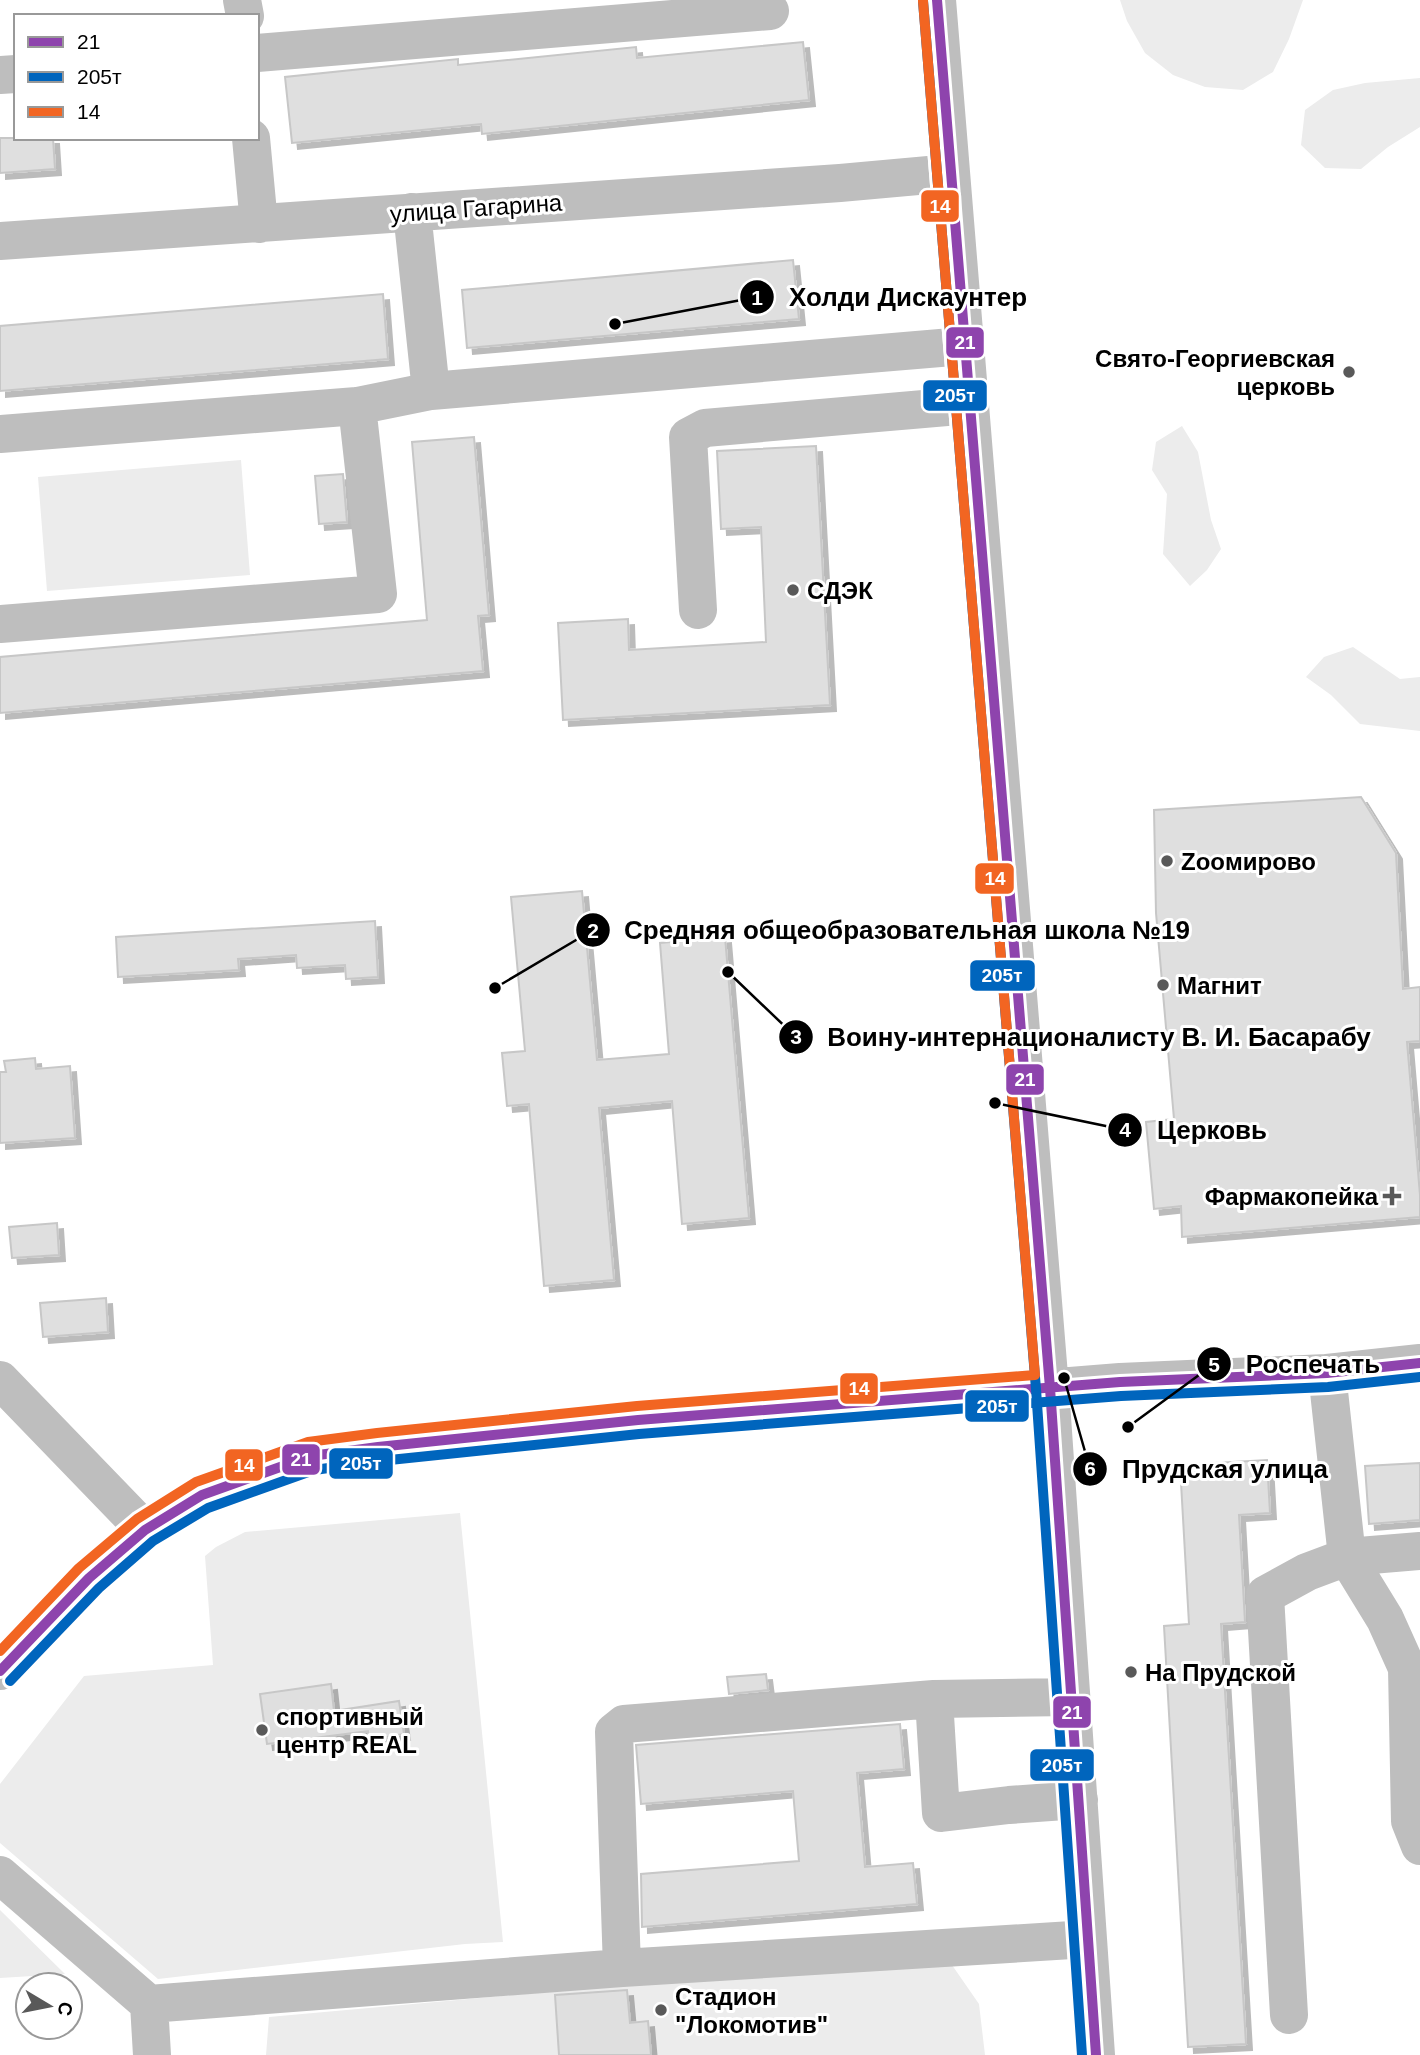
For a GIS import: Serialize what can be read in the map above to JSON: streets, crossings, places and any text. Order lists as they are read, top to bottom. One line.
{"streets":{"street":["улица Гагарина"]},"places":{"other":["Холди Дискаунтер","Свято-Георгиевская церковь","СДЭК","Zooмирово","Воину-интернационалисту В. И. Басарабу","Магнит","Средняя общеобразовательная школа №19","Церковь","Прудская улица","Роспечать","На Прудской","спортивный центр REAL","Стадион \"Локомотив\""],"health":["Фармакопейка"]},"lines":["transit line 21","transit line 205т","transit line 14"],"legend":["21","205т","14"],"north":"right"}
